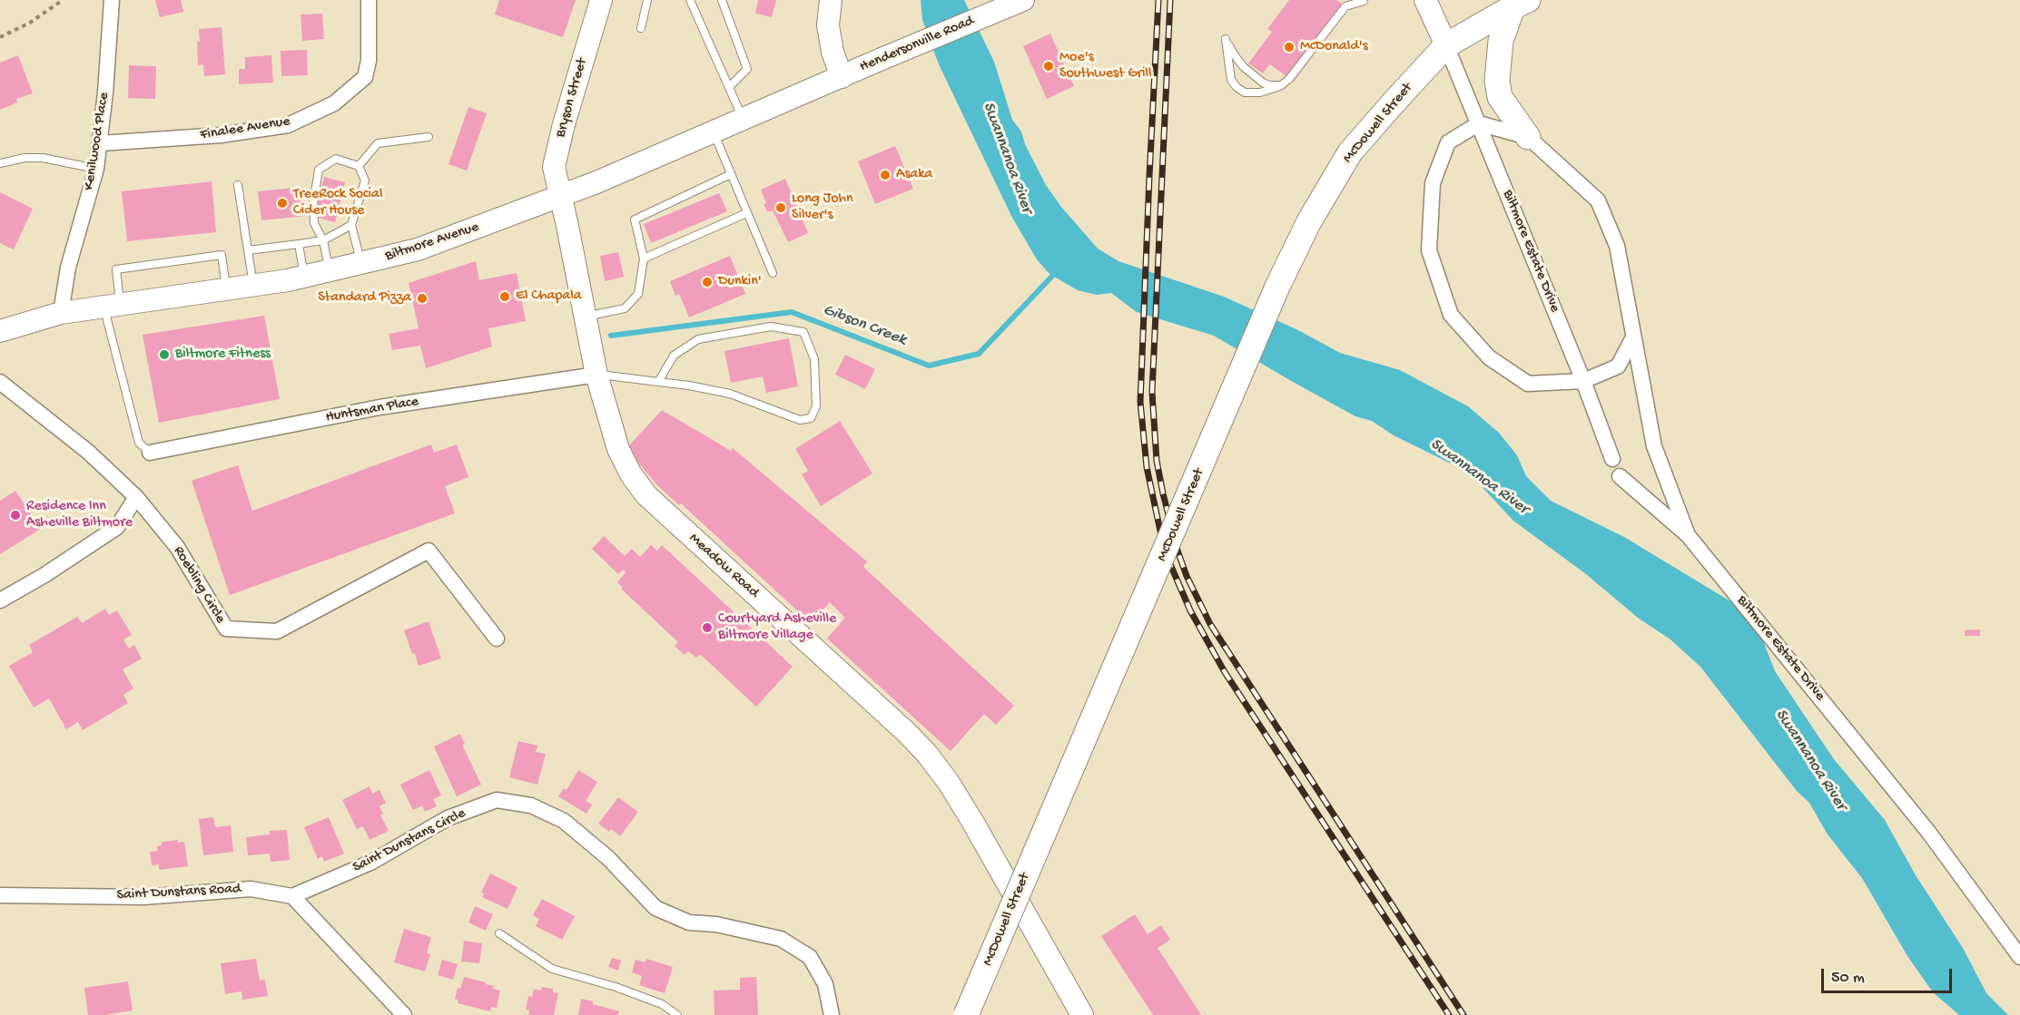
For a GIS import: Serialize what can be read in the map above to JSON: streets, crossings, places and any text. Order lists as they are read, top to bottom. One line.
{"streets":{"main road":["Hendersonville Road","Bryson Street","McDowell Street","Biltmore Avenue","Meadow Road"],"street":["Finalee Avenue","Kenilwood Place","Biltmore Estate Drive","Huntsman Place","Roebling Circle","Saint Dunstans Circle","Saint Dunstans Road"]},"crossings":[["Hendersonville Road","Biltmore Avenue"],["Bryson Street","Biltmore Avenue"],["Bryson Street","Meadow Road"],["McDowell Street","Biltmore Estate Drive"],["Finalee Avenue","Kenilwood Place"],["Kenilwood Place","Biltmore Avenue"],["Biltmore Avenue","Meadow Road"],["Huntsman Place","Meadow Road"],["Saint Dunstans Circle","Saint Dunstans Road"]],"water":["Swannanoa River","Gibson Creek"],"places":["McDonald's","Moe's Southwest Grill","Asaka","TreeRock Social Cider House","Long John Silver's","Dunkin'","El Chapala","Standard Pizza","Biltmore Fitness","Residence Inn Asheville Biltmore","Courtyard Asheville Biltmore Village"],"scale_bar":"50 m"}
